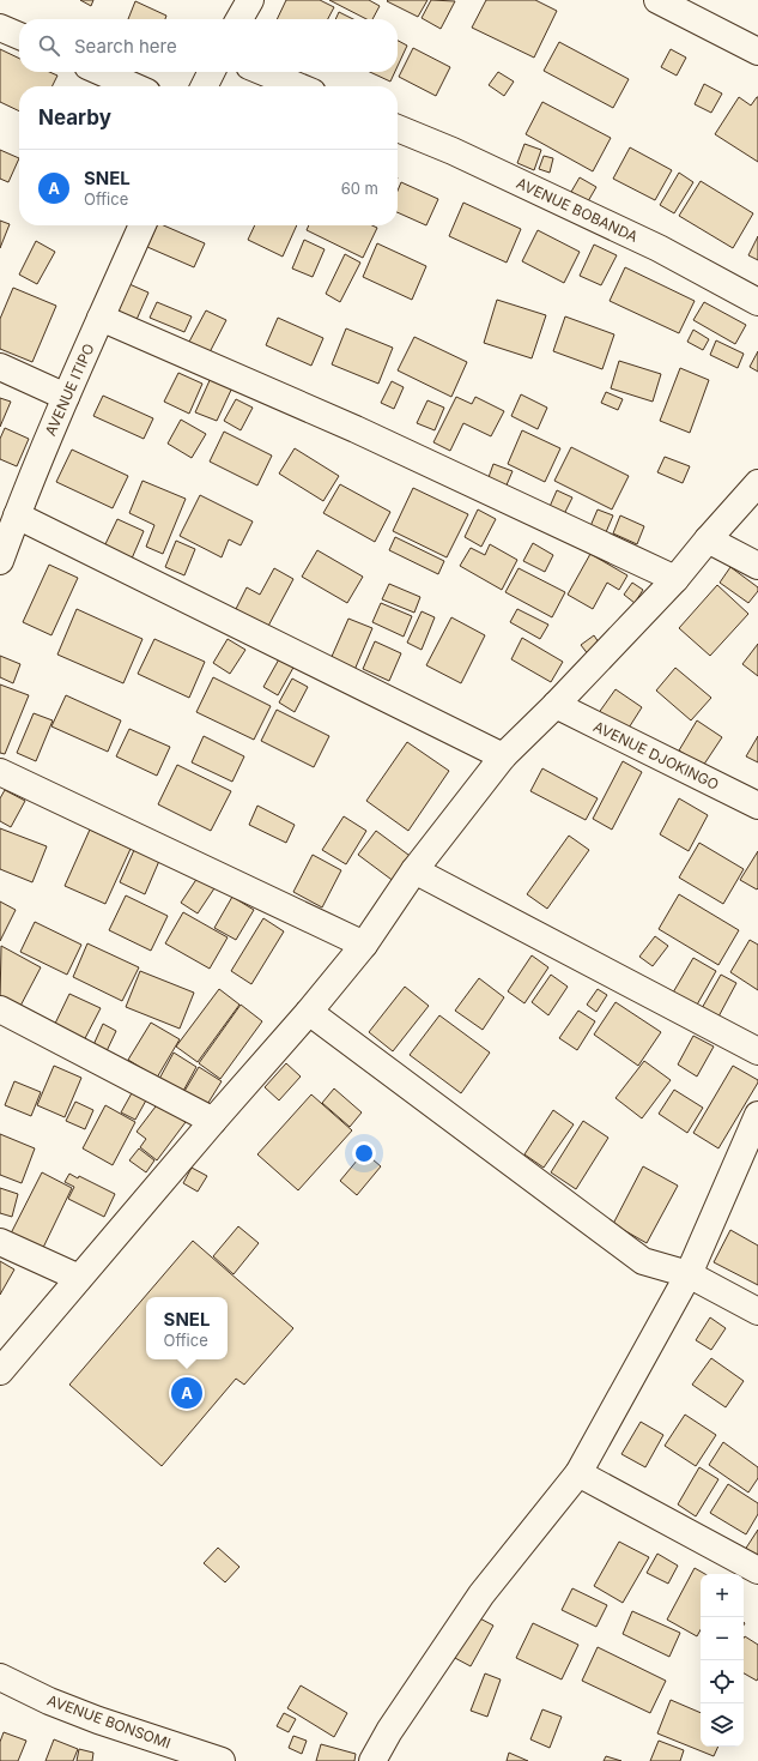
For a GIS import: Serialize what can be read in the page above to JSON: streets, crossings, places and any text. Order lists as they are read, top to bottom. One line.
{"streets":{"street":["AVENUE BOBANDA","AVENUE ITIPO","AVENUE DJOKINGO","AVENUE BONSOMI"]},"page":{"search":"Search here","heading":"Nearby","list":[{"mark":"A","name":"SNEL","note":"Office","value":"60 m"}],"popup":["SNEL","Office"],"pins":"A","map_buttons":["+","−"]}}
